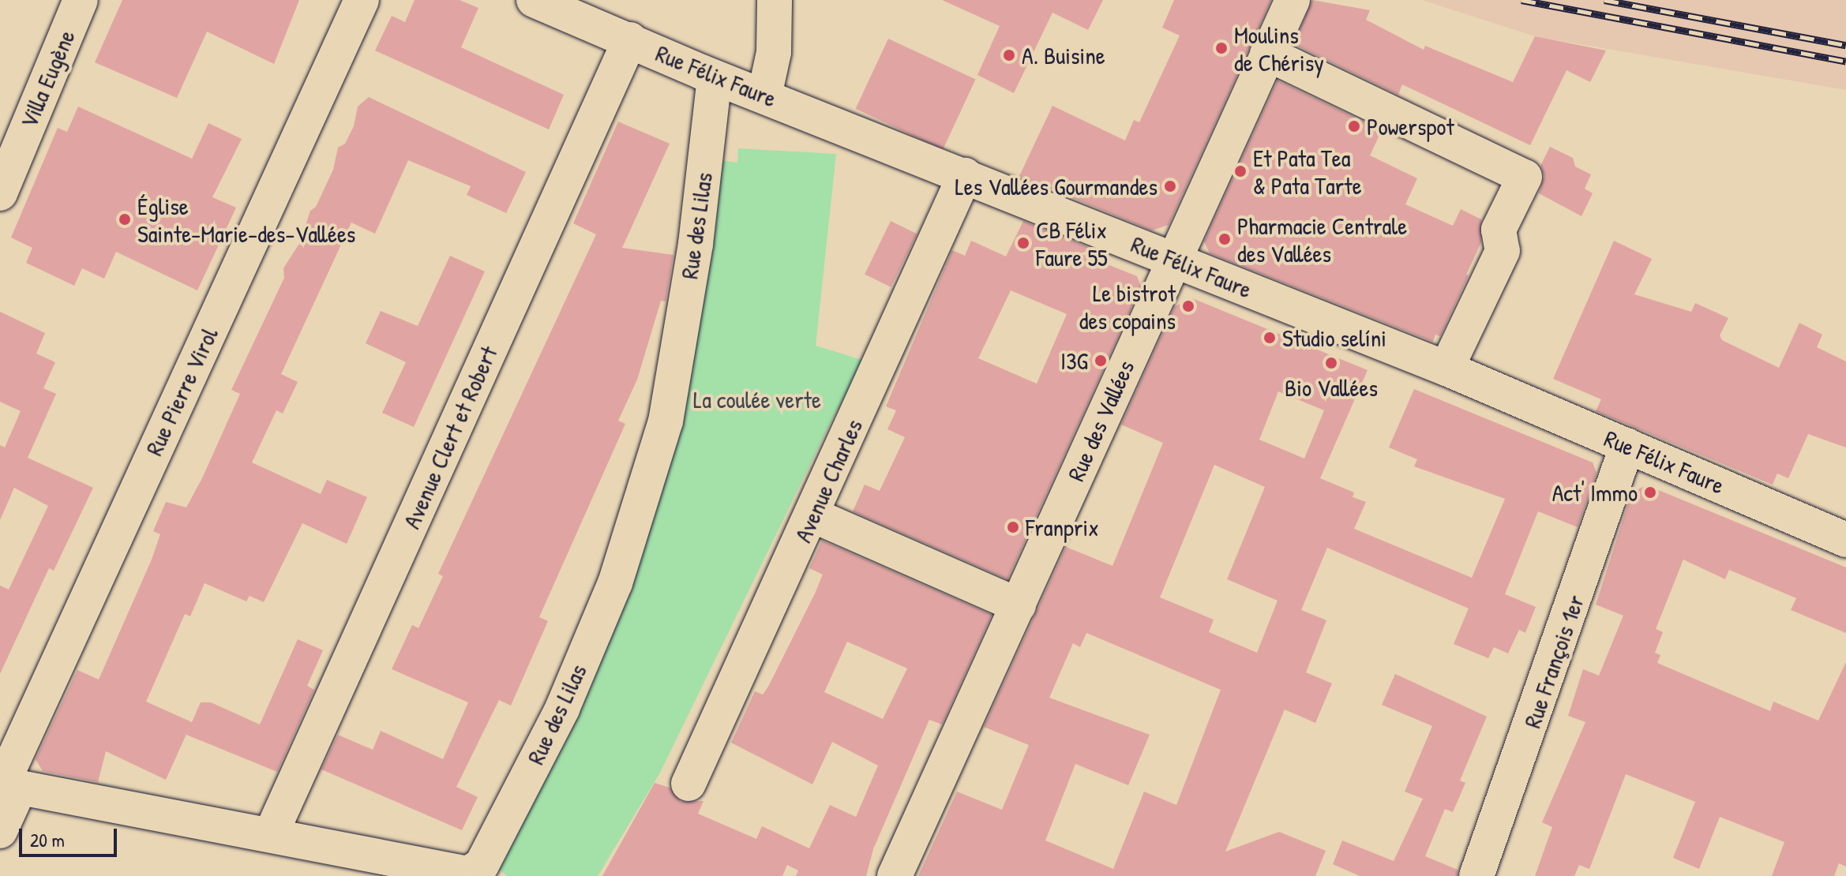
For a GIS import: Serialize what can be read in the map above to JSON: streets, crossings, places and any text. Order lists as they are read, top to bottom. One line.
{"streets":{"street":["Rue Félix Faure","Villa Eugène","Rue des Lilas","Rue Pierre Virol","Rue des Vallées","Avenue Clert et Robert","Avenue Charles","Rue François 1er"]},"crossings":[["Rue Félix Faure","Rue des Lilas"],["Rue Félix Faure","Rue des Vallées"],["Rue Félix Faure","Avenue Clert et Robert"],["Rue Félix Faure","Avenue Charles"],["Rue Félix Faure","Rue François 1er"],["Rue des Lilas","Rue Pierre Virol"],["Rue des Lilas","Avenue Clert et Robert"]],"parks":["La coulée verte"],"places":["Moulins de Chérisy","A. Buisine","Powerspot","Et Pata Tea & Pata Tarte","Les Vallées Gourmandes","Église Sainte-Marie-des-Vallées","Pharmacie Centrale des Vallées","CB Félix Faure 55","Le bistrot des copains","Studio selíni","I3G","Bio Vallées","Act' Immo","Franprix"],"scale_bar":"20 m"}
